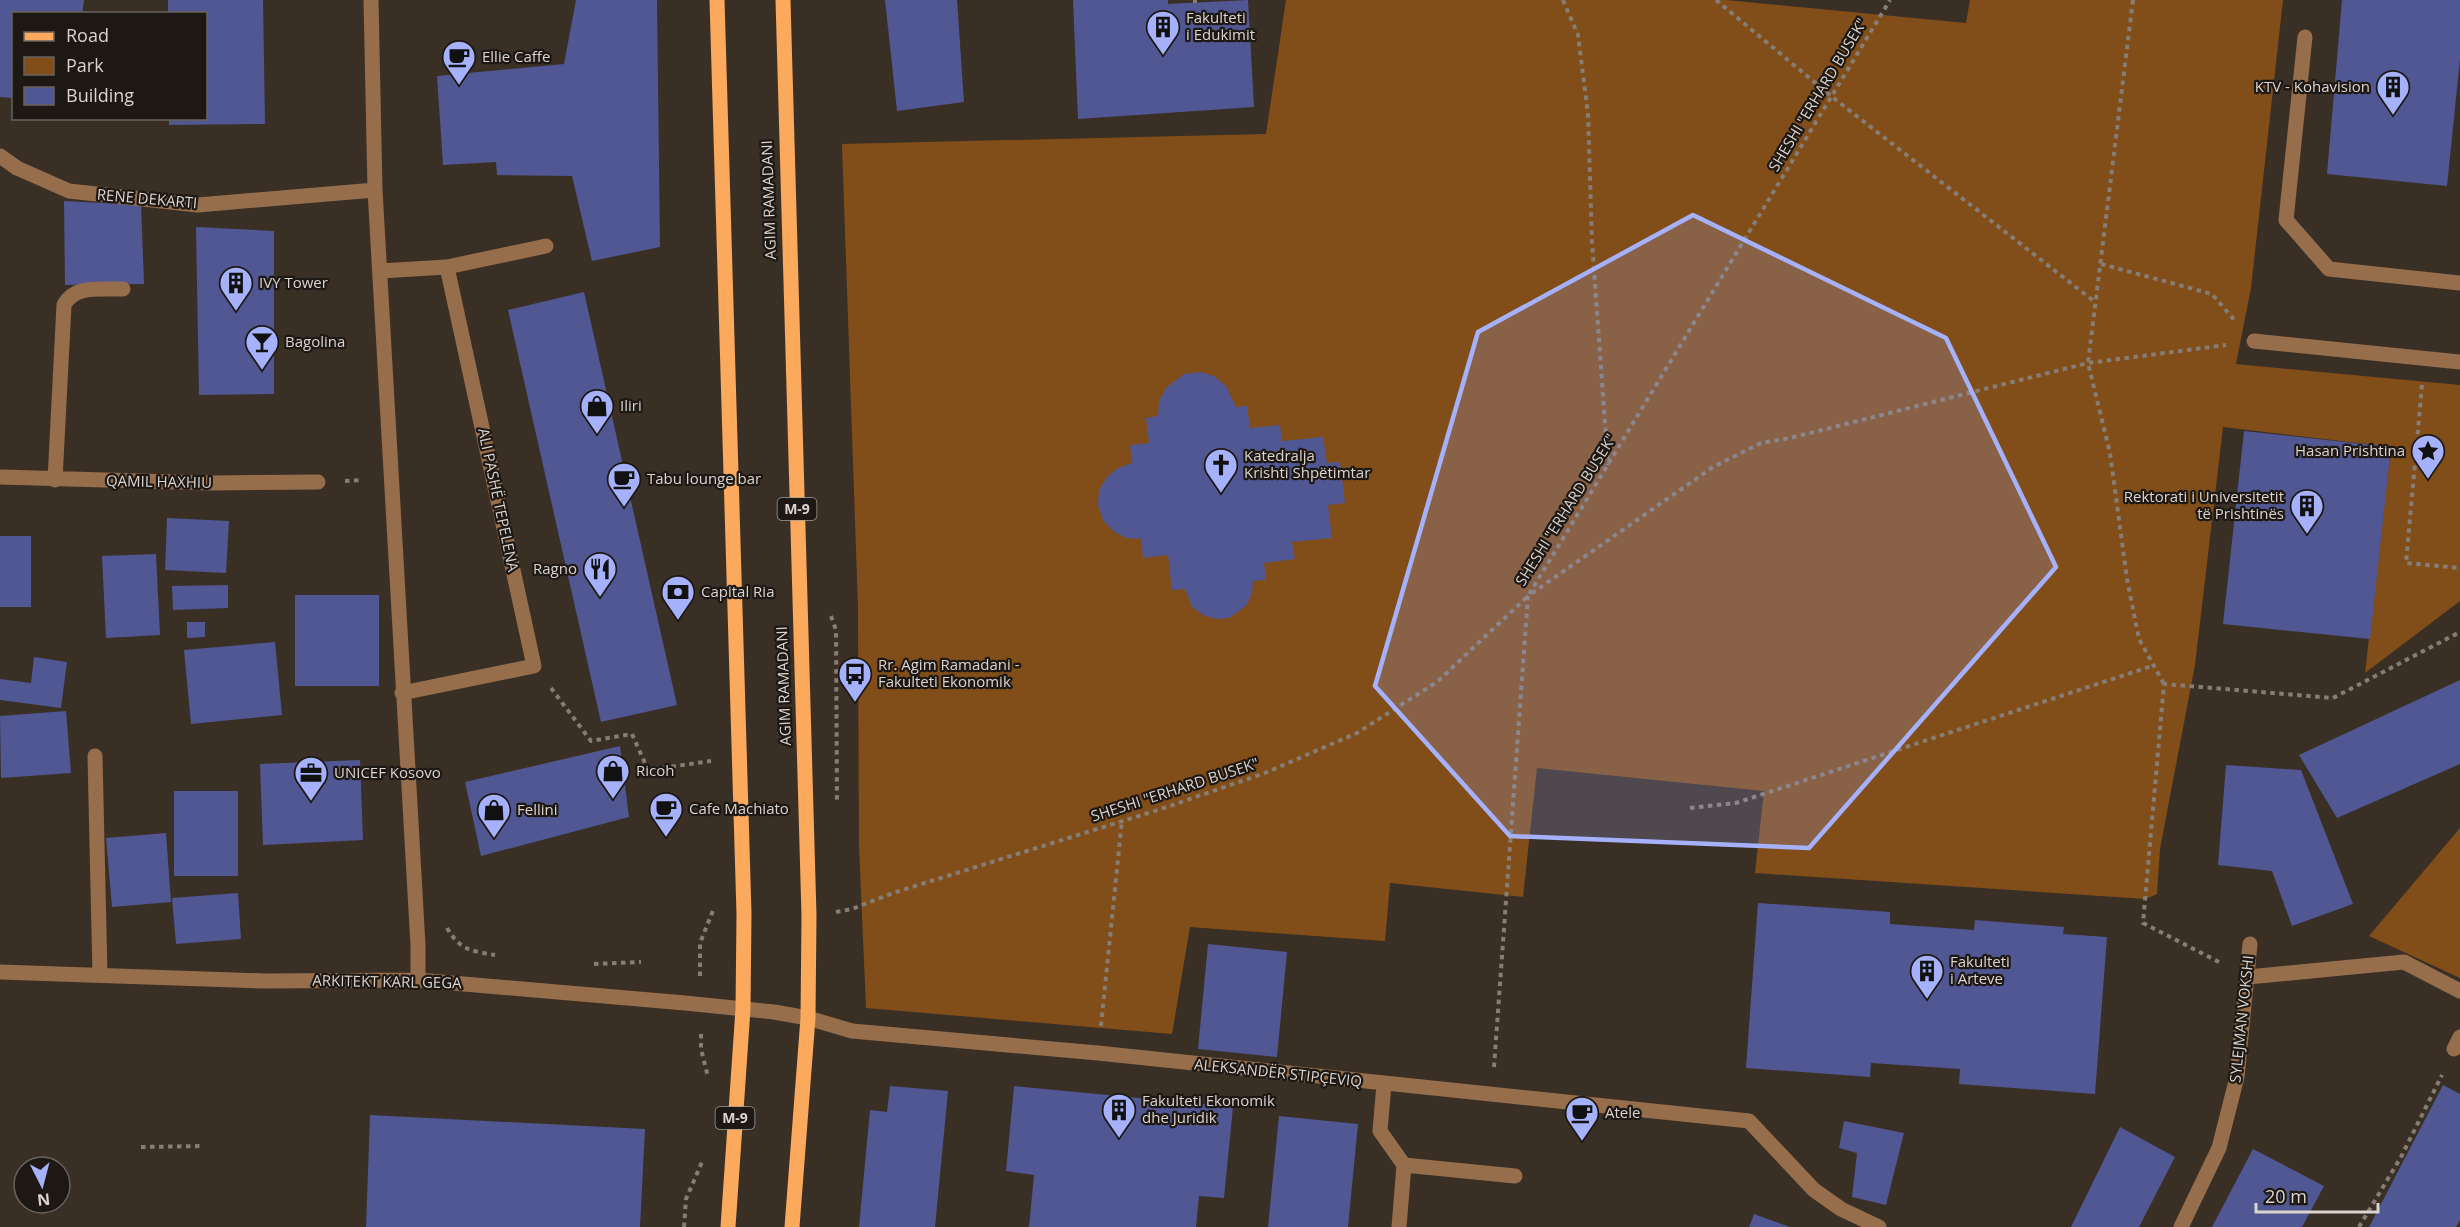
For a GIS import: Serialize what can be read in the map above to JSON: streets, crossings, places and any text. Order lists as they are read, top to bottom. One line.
{"streets":{"main road":["AGIM RAMADANI","M-9"],"street":["RENE DEKARTI","QAMIL HAXHIU","ALI PASHË TEPELENA","ARKITEKT KARL GEGA","SYLEJMAN VOKSHI","ALEKSANDËR STIPÇEVIQ"],"path":["SHESHI \"ERHARD BUSEK\""]},"crossings":[["SHESHI \"ERHARD BUSEK\"","AGIM RAMADANI"],["AGIM RAMADANI","ARKITEKT KARL GEGA"],["AGIM RAMADANI","ALEKSANDËR STIPÇEVIQ"],["M-9","ARKITEKT KARL GEGA"],["ARKITEKT KARL GEGA","ALEKSANDËR STIPÇEVIQ"]],"places":{"building":["Fakulteti i Edukimit","KTV - Kohavision","IVY Tower","Rektorati i Universitetit të Prishtinës","Fakulteti i Arteve","Fakulteti Ekonomik dhe Juridik"],"cafe":["Ellie Caffe","Tabu lounge bar","Cafe Machiato","Atele"],"bar":["Bagolina"],"shop":["Iliri","Ricoh","Fellini"],"place":["Hasan Prishtina"],"church":["Katedralja Krishti Shpëtimtar"],"restaurant":["Ragno"],"bank":["Capital Ria"],"bus stop":["Rr. Agim Ramadani - Fakulteti Ekonomik"],"office":["UNICEF Kosovo"]},"legend":["Road","Park","Building"],"scale_bar":"20 m","north":"bottom"}
